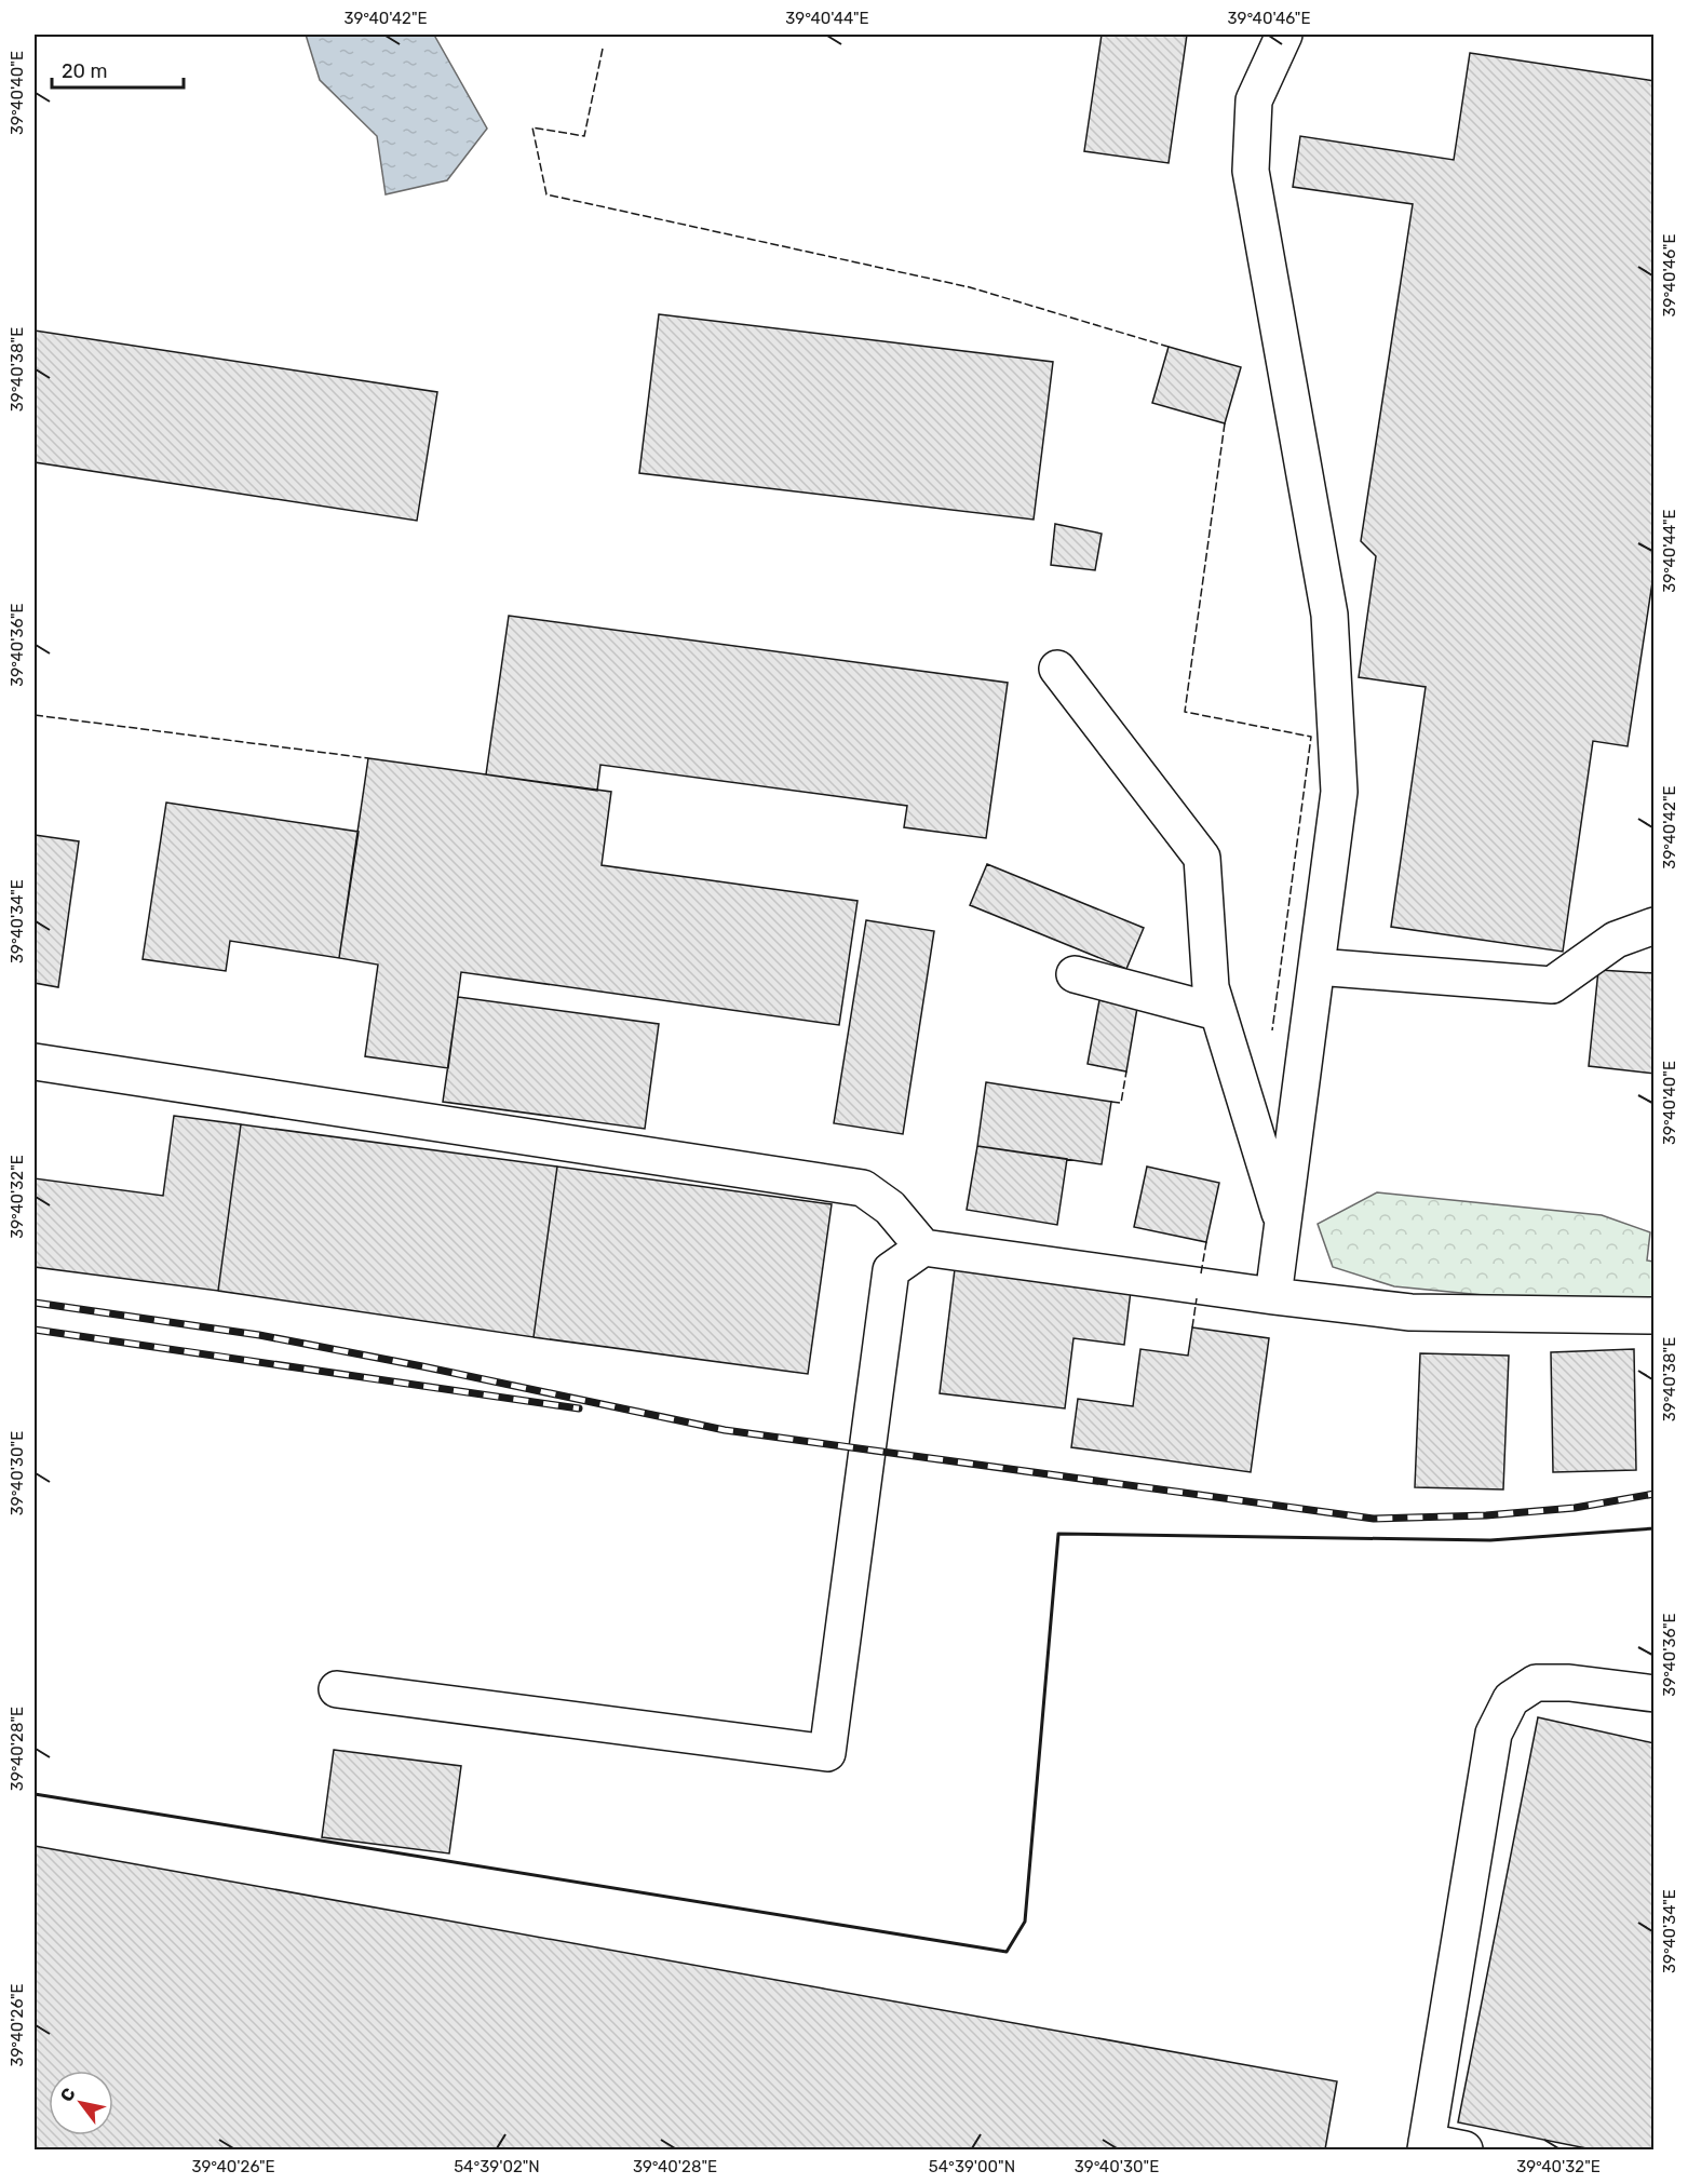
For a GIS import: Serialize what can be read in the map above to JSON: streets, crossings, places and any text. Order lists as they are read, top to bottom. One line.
{"scale_bar":"20 m","north":"top left","coordinates":["39°40'42\"E","39°40'44\"E","39°40'46\"E","39°40'40\"E","39°40'38\"E","39°40'36\"E","39°40'34\"E","39°40'32\"E","39°40'30\"E","39°40'28\"E","39°40'26\"E","54°39'02\"N","54°39'00\"N"]}
